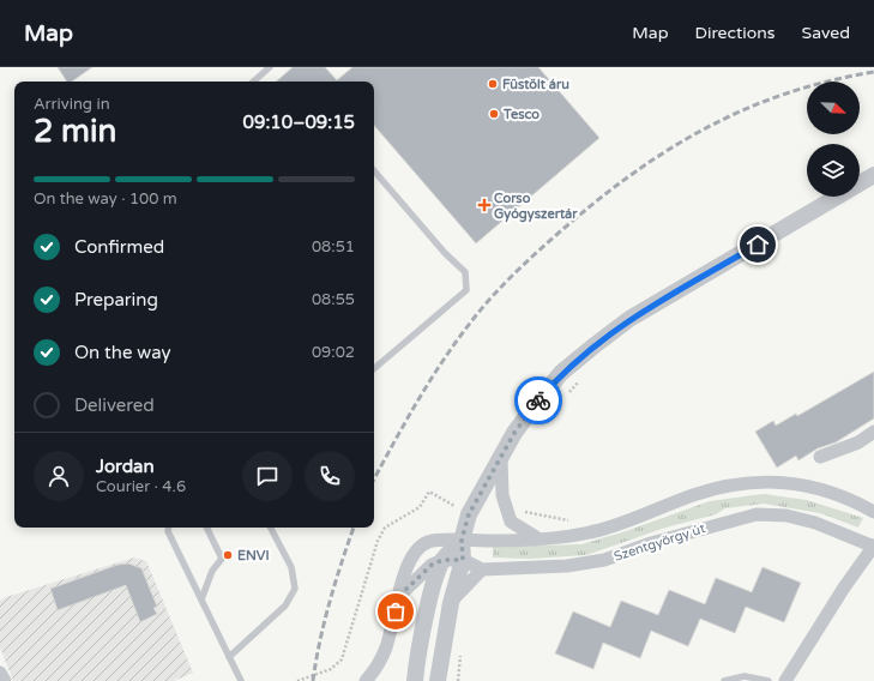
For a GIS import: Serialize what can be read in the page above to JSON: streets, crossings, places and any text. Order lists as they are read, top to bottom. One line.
{"streets":{"street":["Szentgyörgy út"]},"places":{"other":["Füstölt áru","Tesco","ENVI"],"health":["Corso Gyógyszertár"]},"north":"bottom right","page":{"header":"Map","nav":["Map","Directions","Saved"],"heading":["2 min","Arriving in","09:10–09:15"],"panel":["Jordan","Courier · 4.6"],"bar":"On the way · 100 m","list":[["Confirmed","08:51"],["Preparing","08:55"],["On the way","09:02"],"Delivered"]}}
